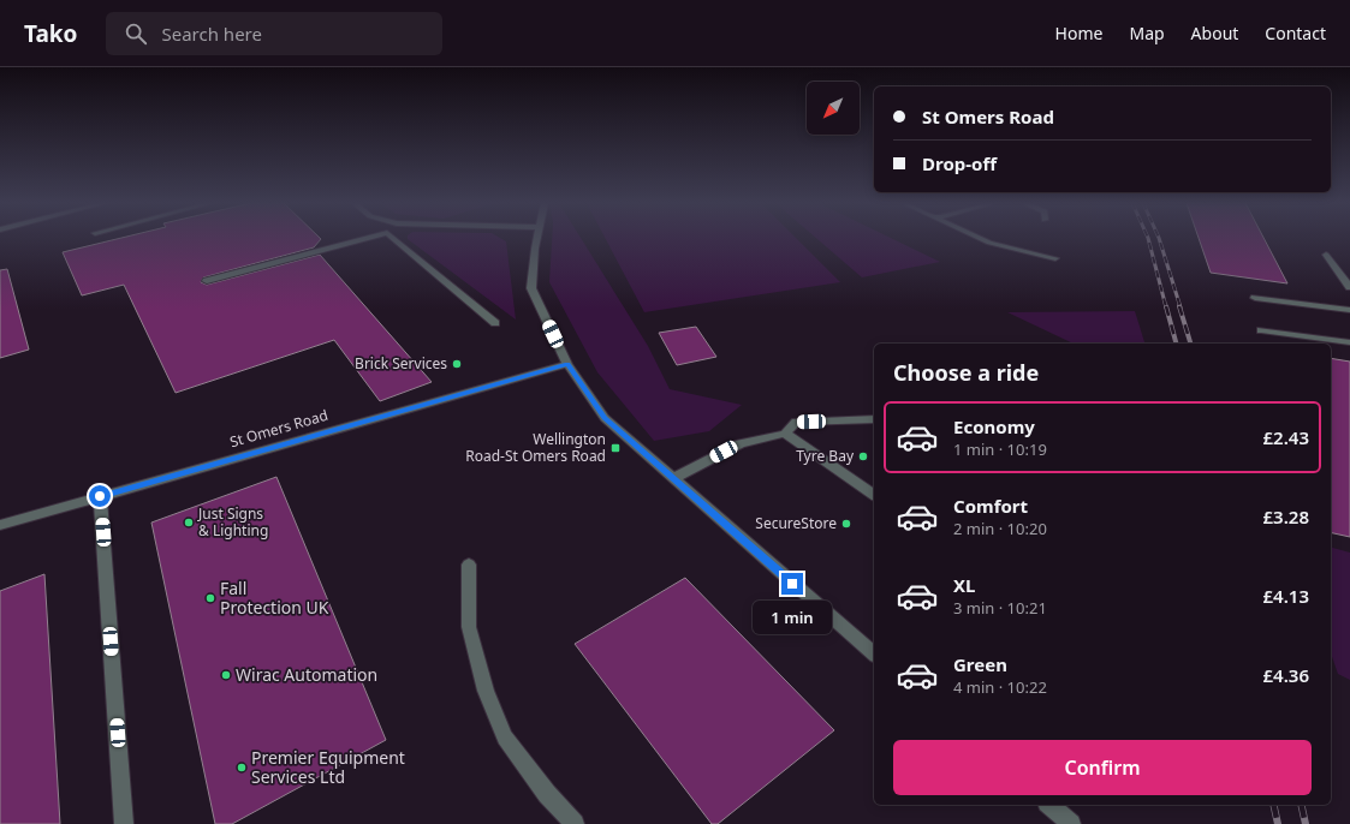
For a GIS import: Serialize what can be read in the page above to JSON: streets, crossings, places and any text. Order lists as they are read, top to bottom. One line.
{"streets":{"street":["St Omers Road"]},"places":{"other":["Brick Services","Tyre Bay","Just Signs & Lighting","SecureStore","Fall Protection UK","Wirac Automation","Premier Equipment Services Ltd"],"transit":["Wellington Road-St Omers Road"]},"north":"bottom left","page":{"header":"Tako","search":"Search here","nav":["Home","Map","About","Contact"],"banner":["St Omers Road","Drop-off"],"heading":"Choose a ride","list":[{"name":"Economy","note":"1 min · 10:19","value":"£2.43"},{"name":"Comfort","note":"2 min · 10:20","value":"£3.28"},{"name":"XL","note":"3 min · 10:21","value":"£4.13"},{"name":"Green","note":"4 min · 10:22","value":"£4.36"}],"bubble":"1 min","buttons":"Confirm"}}
